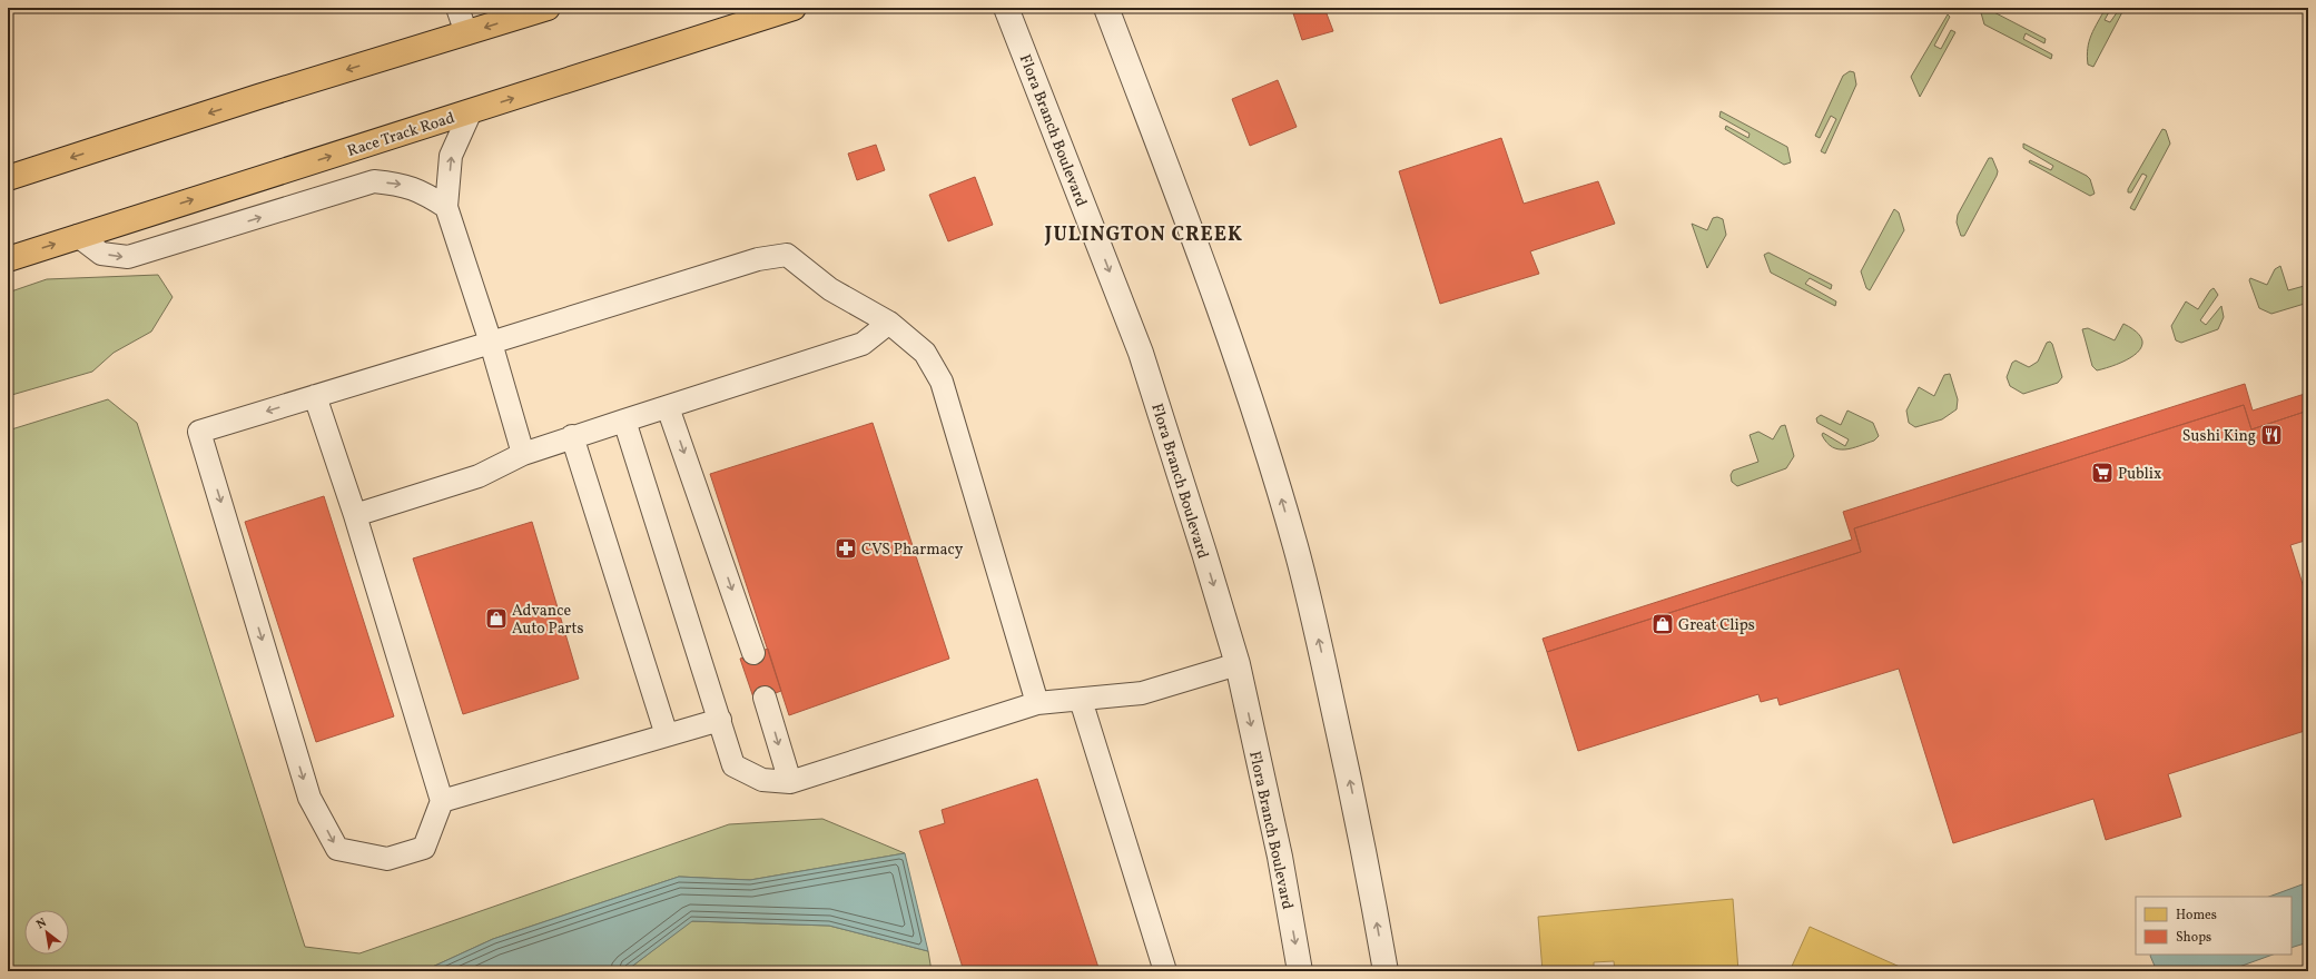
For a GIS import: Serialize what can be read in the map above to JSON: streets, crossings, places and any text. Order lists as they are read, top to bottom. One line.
{"streets":{"main road":["Race Track Road"],"street":["Flora Branch Boulevard"]},"districts":["JULINGTON CREEK"],"places":{"restaurant":["Sushi King"],"supermarket":["Publix"],"pharmacy":["CVS Pharmacy"],"shop":["Advance Auto Parts","Great Clips"]},"legend":["Homes","Shops"],"north":"top left"}
